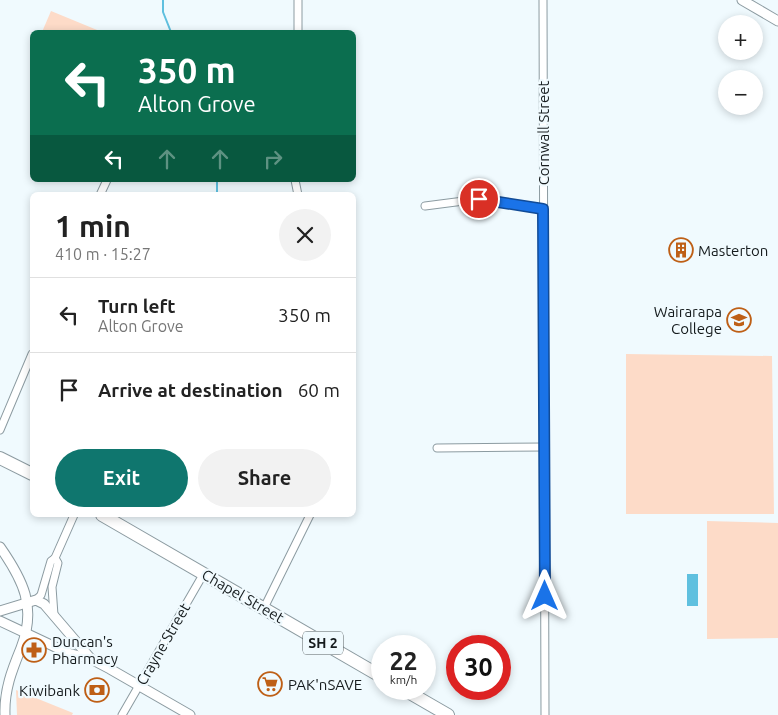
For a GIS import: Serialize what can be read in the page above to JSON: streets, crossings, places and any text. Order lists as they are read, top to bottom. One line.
{"streets":{"highway":["Chapel Street","SH 2"],"street":["Cornwall Street","Crayne Street"]},"crossings":[["Chapel Street","Crayne Street"]],"places":{"building":["Masterton"],"school or university":["Wairarapa College"],"pharmacy":["Duncan's Pharmacy"],"supermarket":["PAK'nSAVE"],"bank":["Kiwibank"]},"page":{"map_buttons":["+","−"],"turn":["350 m","Alton Grove"],"heading":["1 min","410 m · 15:27"],"list":[{"name":"Turn left","note":"Alton Grove","value":"350 m"},{"name":"Arrive at destination","value":"60 m"}],"buttons":["Exit","Share"],"speed":"22 km/h","limit":"30"}}
